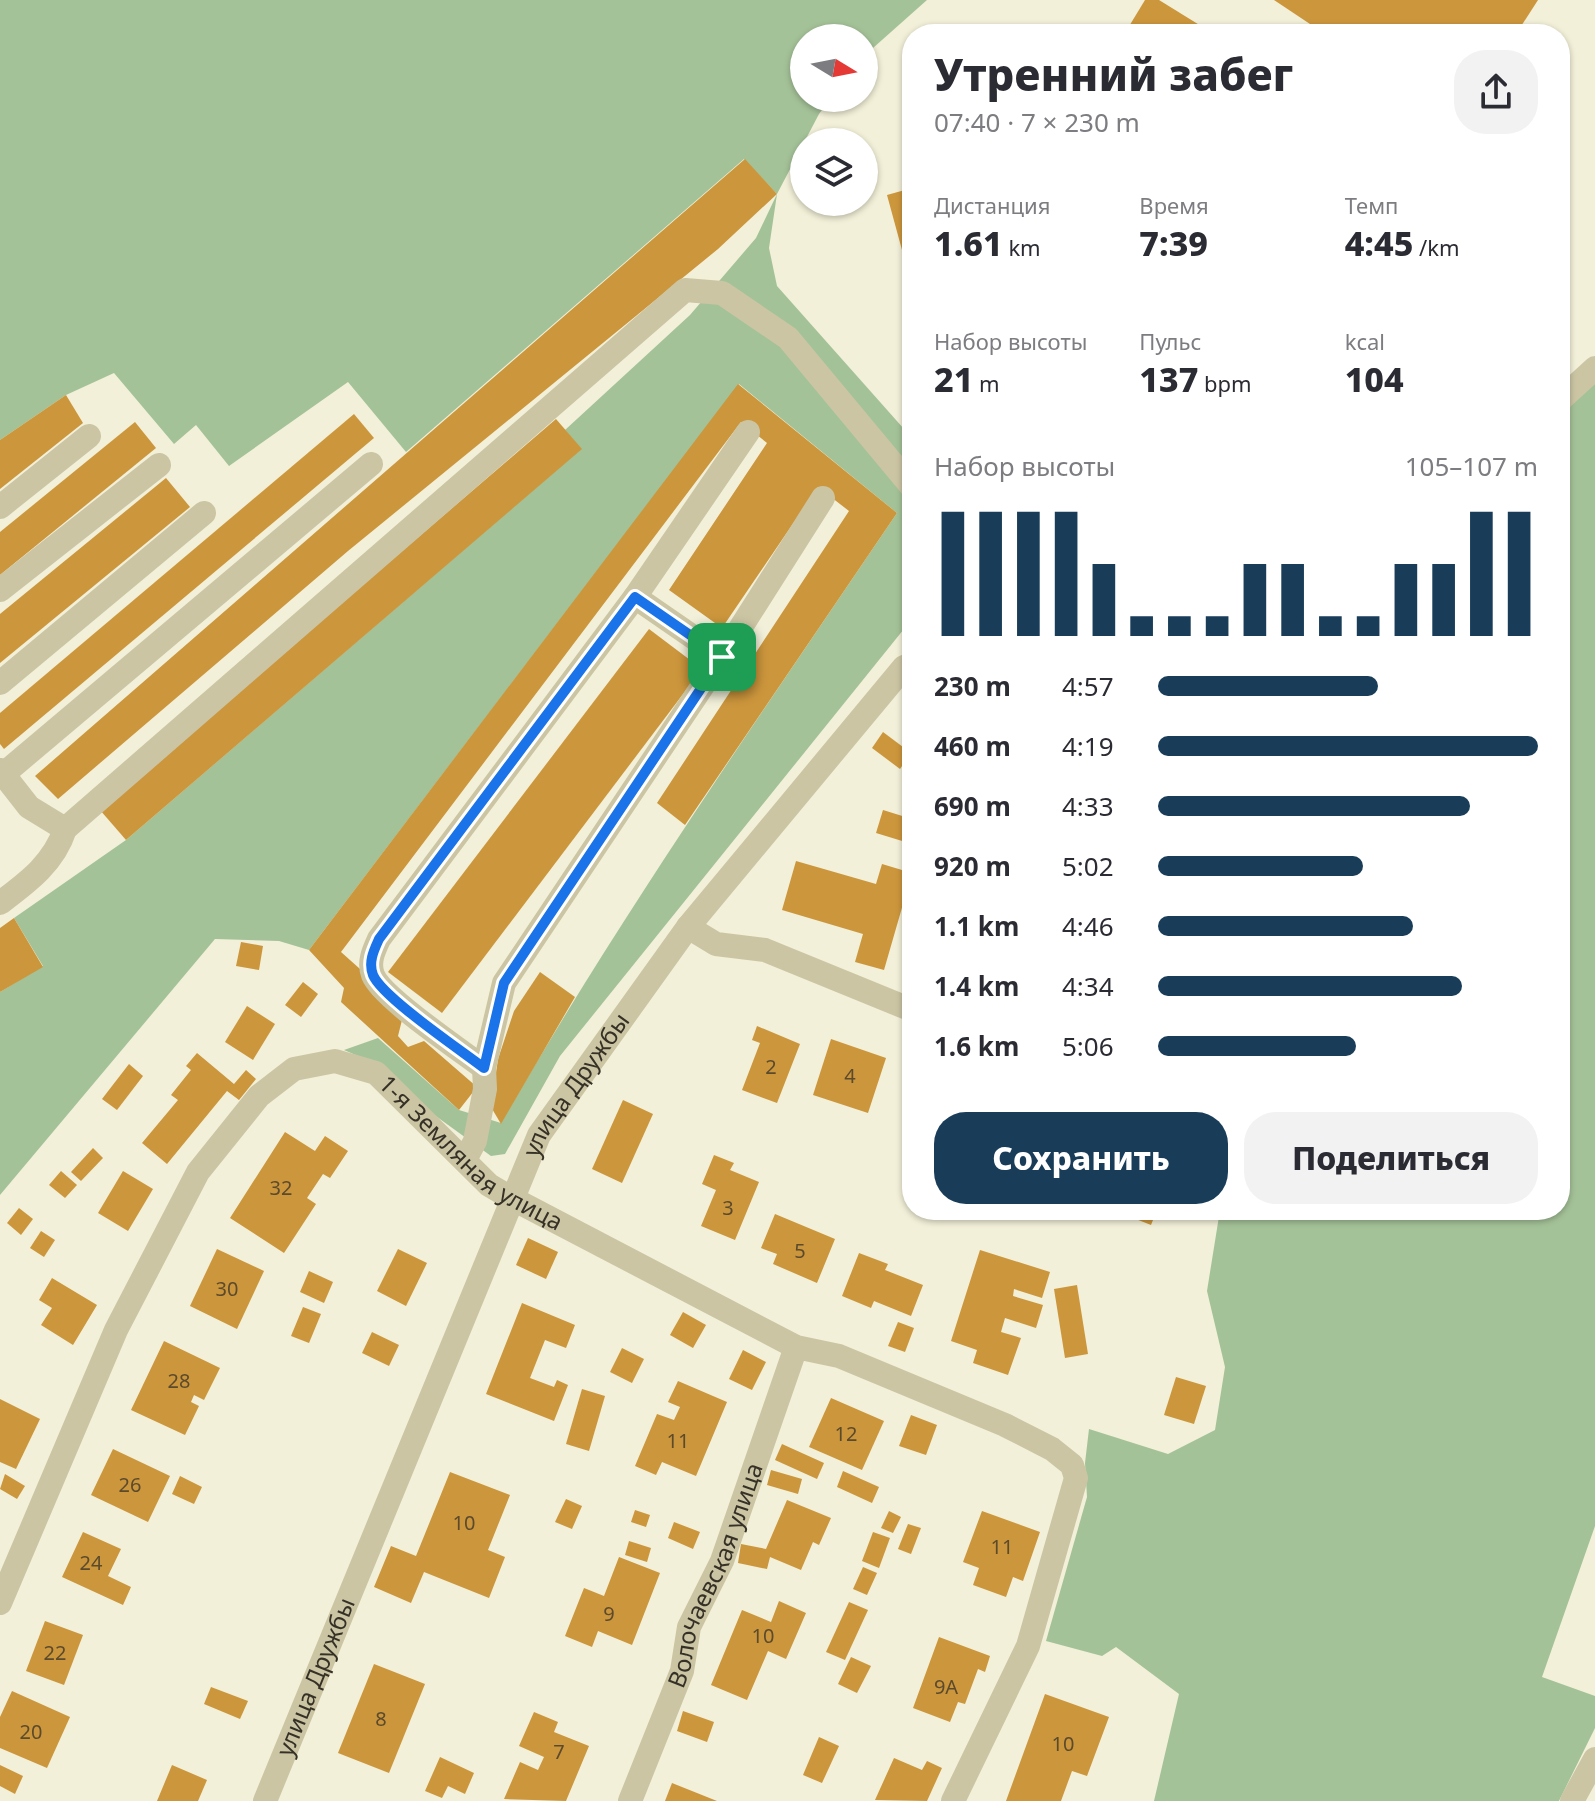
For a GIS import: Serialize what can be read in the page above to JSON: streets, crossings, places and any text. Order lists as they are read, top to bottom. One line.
{"streets":{"street":["улица Дружбы","1-я Земляная улица","Волочаевская улица"]},"crossings":[["улица Дружбы","1-я Земляная улица"],["1-я Земляная улица","Волочаевская улица"]],"house_numbers":["2","4","32","3","5","30","28","12","11","26","10","11","24","9","10","22","9А","8","20","10","7"],"north":"right","page":{"heading":["Утренний забег","07:40 · 7 × 230 m"],"stats":[["Дистанция","1.61 km"],["Время","7:39"],["Темп","4:45 /km"],["Набор высоты","21 m"],["Пульс","137 bpm"],["kcal","104"]],"chart":["Набор высоты","105–107 m"],"list":[{"name":"230 m","note":"4:57"},{"name":"460 m","note":"4:19"},{"name":"690 m","note":"4:33"},{"name":"920 m","note":"5:02"},{"name":"1.1 km","note":"4:46"},{"name":"1.4 km","note":"4:34"},{"name":"1.6 km","note":"5:06"}],"buttons":["Сохранить","Поделиться"]}}
